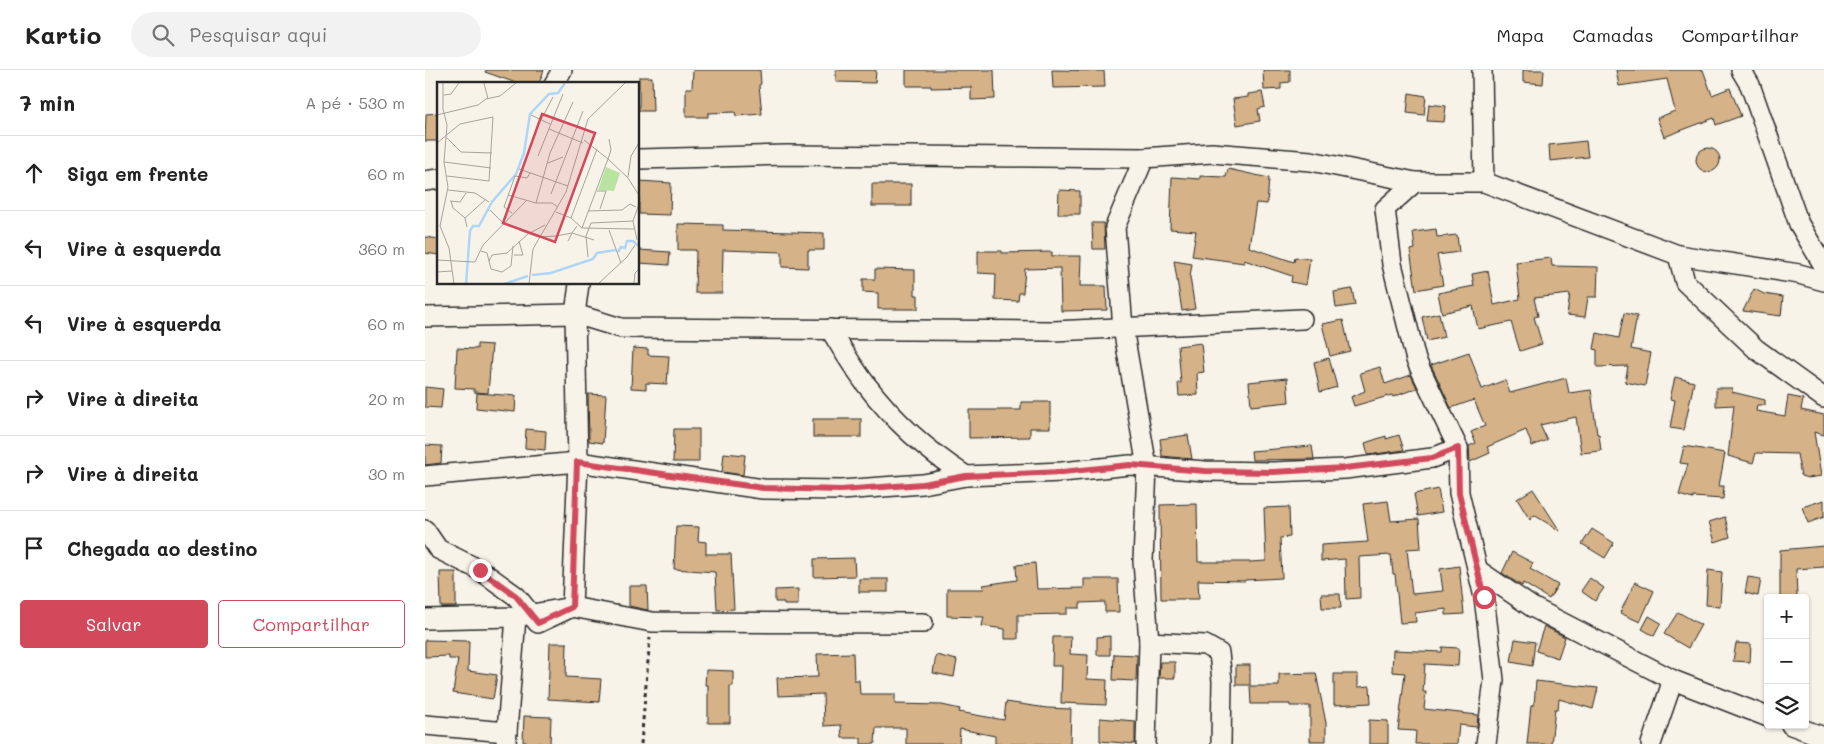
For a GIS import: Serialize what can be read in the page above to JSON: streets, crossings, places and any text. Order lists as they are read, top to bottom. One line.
{"page":{"header":"Kartio","search":"Pesquisar aqui","nav":["Mapa","Camadas","Compartilhar"],"heading":["7 min","A pé · 530 m"],"list":[["Siga em frente","60 m"],["Vire à esquerda","360 m"],["Vire à esquerda","60 m"],["Vire à direita","20 m"],["Vire à direita","30 m"],"Chegada ao destino"],"buttons":["Salvar","Compartilhar"],"map_buttons":["+","−"]}}
